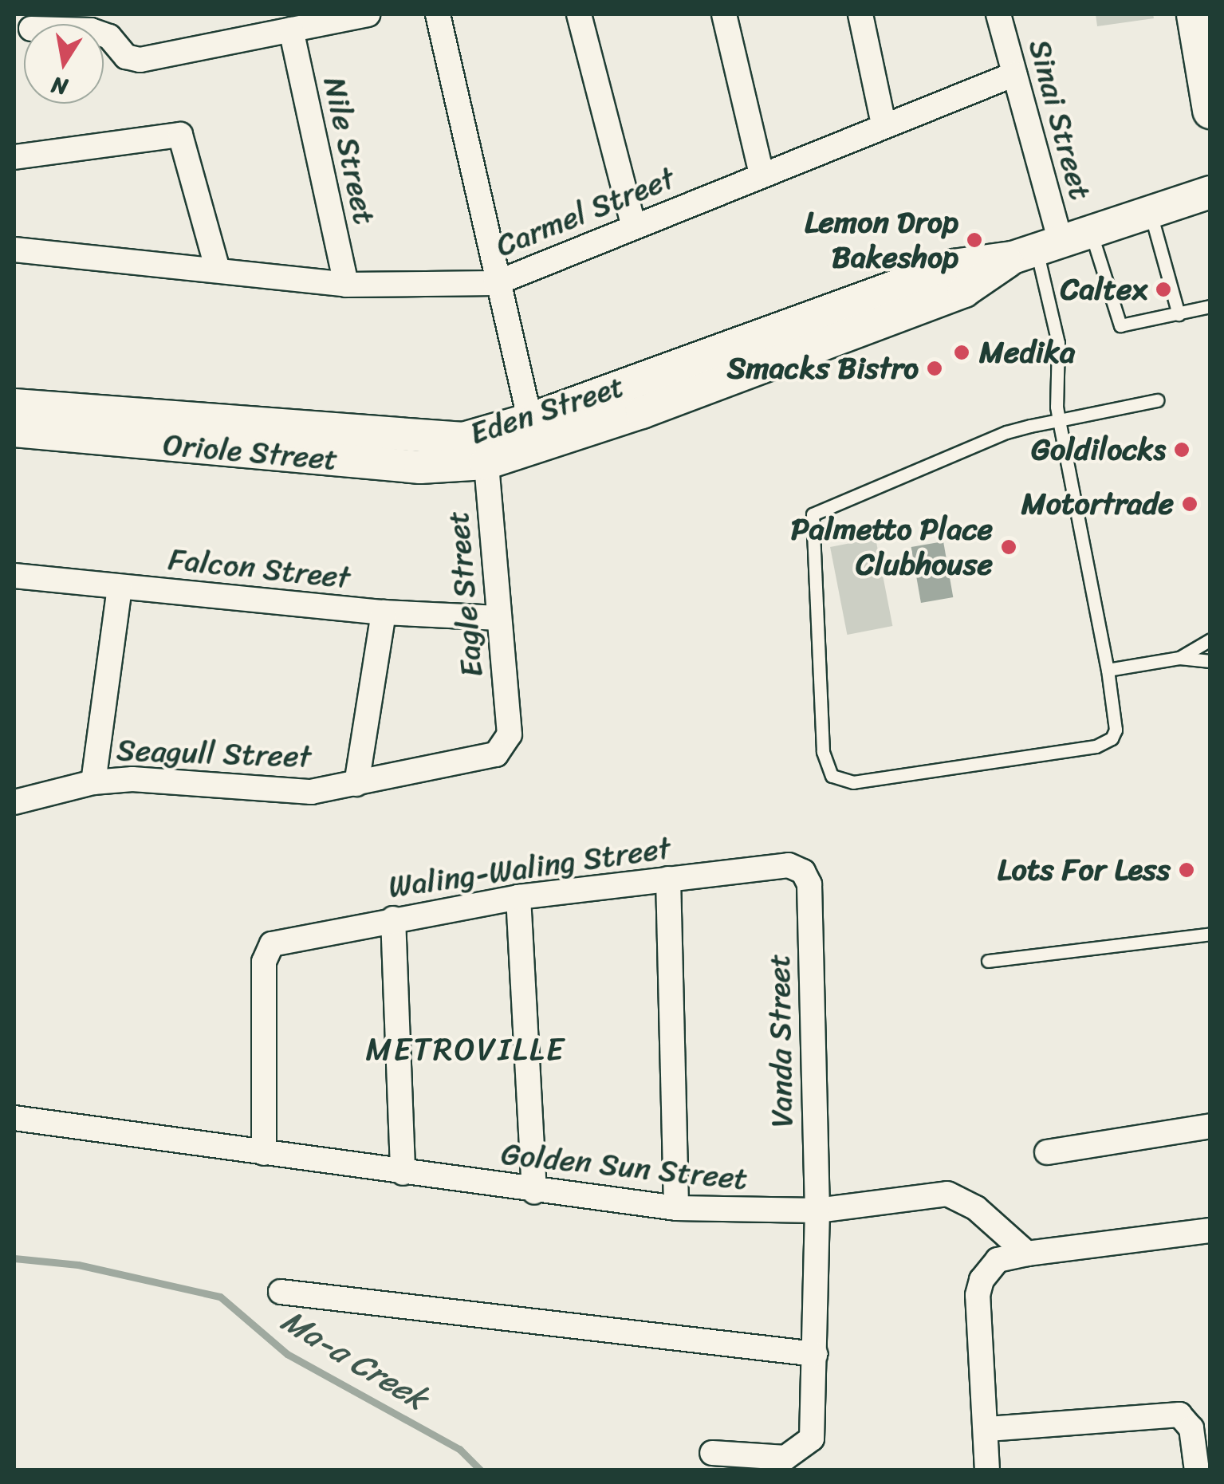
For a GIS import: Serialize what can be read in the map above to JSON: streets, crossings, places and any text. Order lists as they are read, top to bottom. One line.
{"streets":{"main road":["Eden Street","Oriole Street"],"street":["Sinai Street","Nile Street","Carmel Street","Falcon Street","Eagle Street","Seagull Street","Waling-Waling Street","Vanda Street","Golden Sun Street"]},"crossings":[["Sinai Street","Carmel Street"],["Sinai Street","Eden Street"],["Nile Street","Carmel Street"],["Eden Street","Oriole Street"],["Eden Street","Eagle Street"],["Oriole Street","Eagle Street"],["Falcon Street","Eagle Street"],["Eagle Street","Seagull Street"],["Waling-Waling Street","Vanda Street"],["Waling-Waling Street","Golden Sun Street"],["Vanda Street","Golden Sun Street"]],"districts":["METROVILLE"],"water":["Ma-a Creek"],"places":["Lemon Drop Bakeshop","Caltex","Medika","Smacks Bistro","Goldilocks","Motortrade","Palmetto Place Clubhouse","Lots For Less"],"north":"bottom"}
